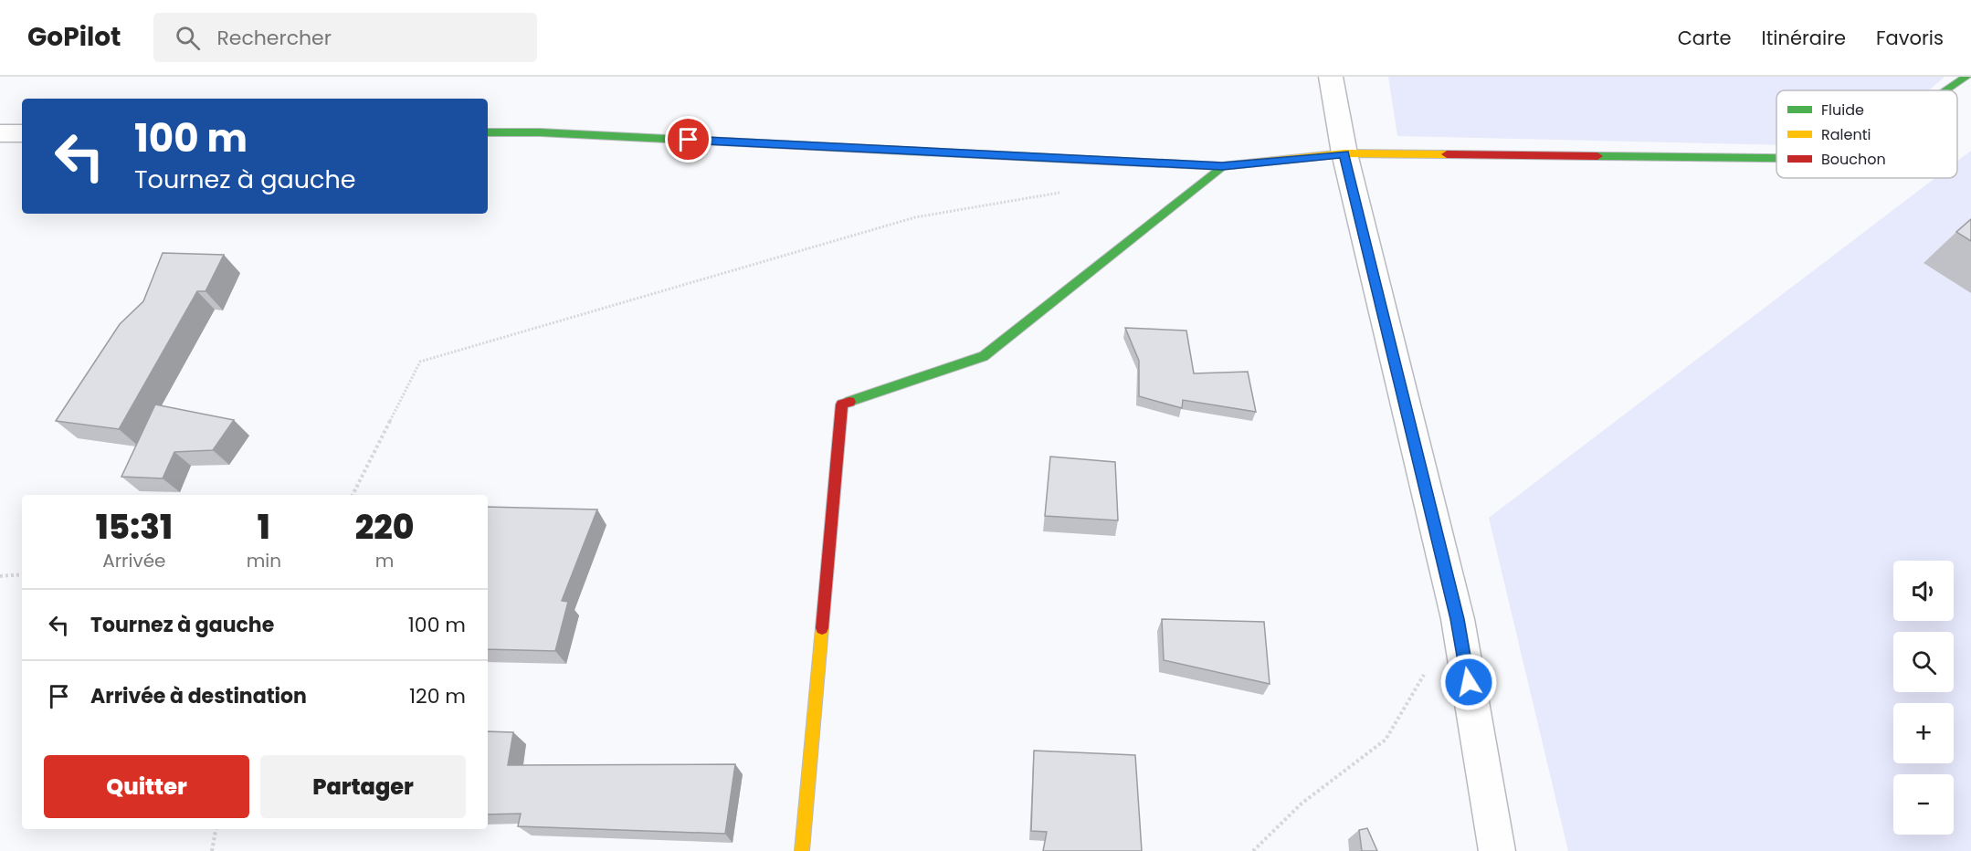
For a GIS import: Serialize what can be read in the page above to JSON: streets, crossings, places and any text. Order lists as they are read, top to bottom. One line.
{"legend":["Fluide","Ralenti","Bouchon"],"page":{"header":"GoPilot","search":"Rechercher","nav":["Carte","Itinéraire","Favoris"],"turn":["100 m","Tournez à gauche"],"eta":["15:31","Arrivée","1","min","220","m"],"map_buttons":["+","−"],"list":[{"name":"Tournez à gauche","value":"100 m"},{"name":"Arrivée à destination","value":"120 m"}],"buttons":["Quitter","Partager"]}}
